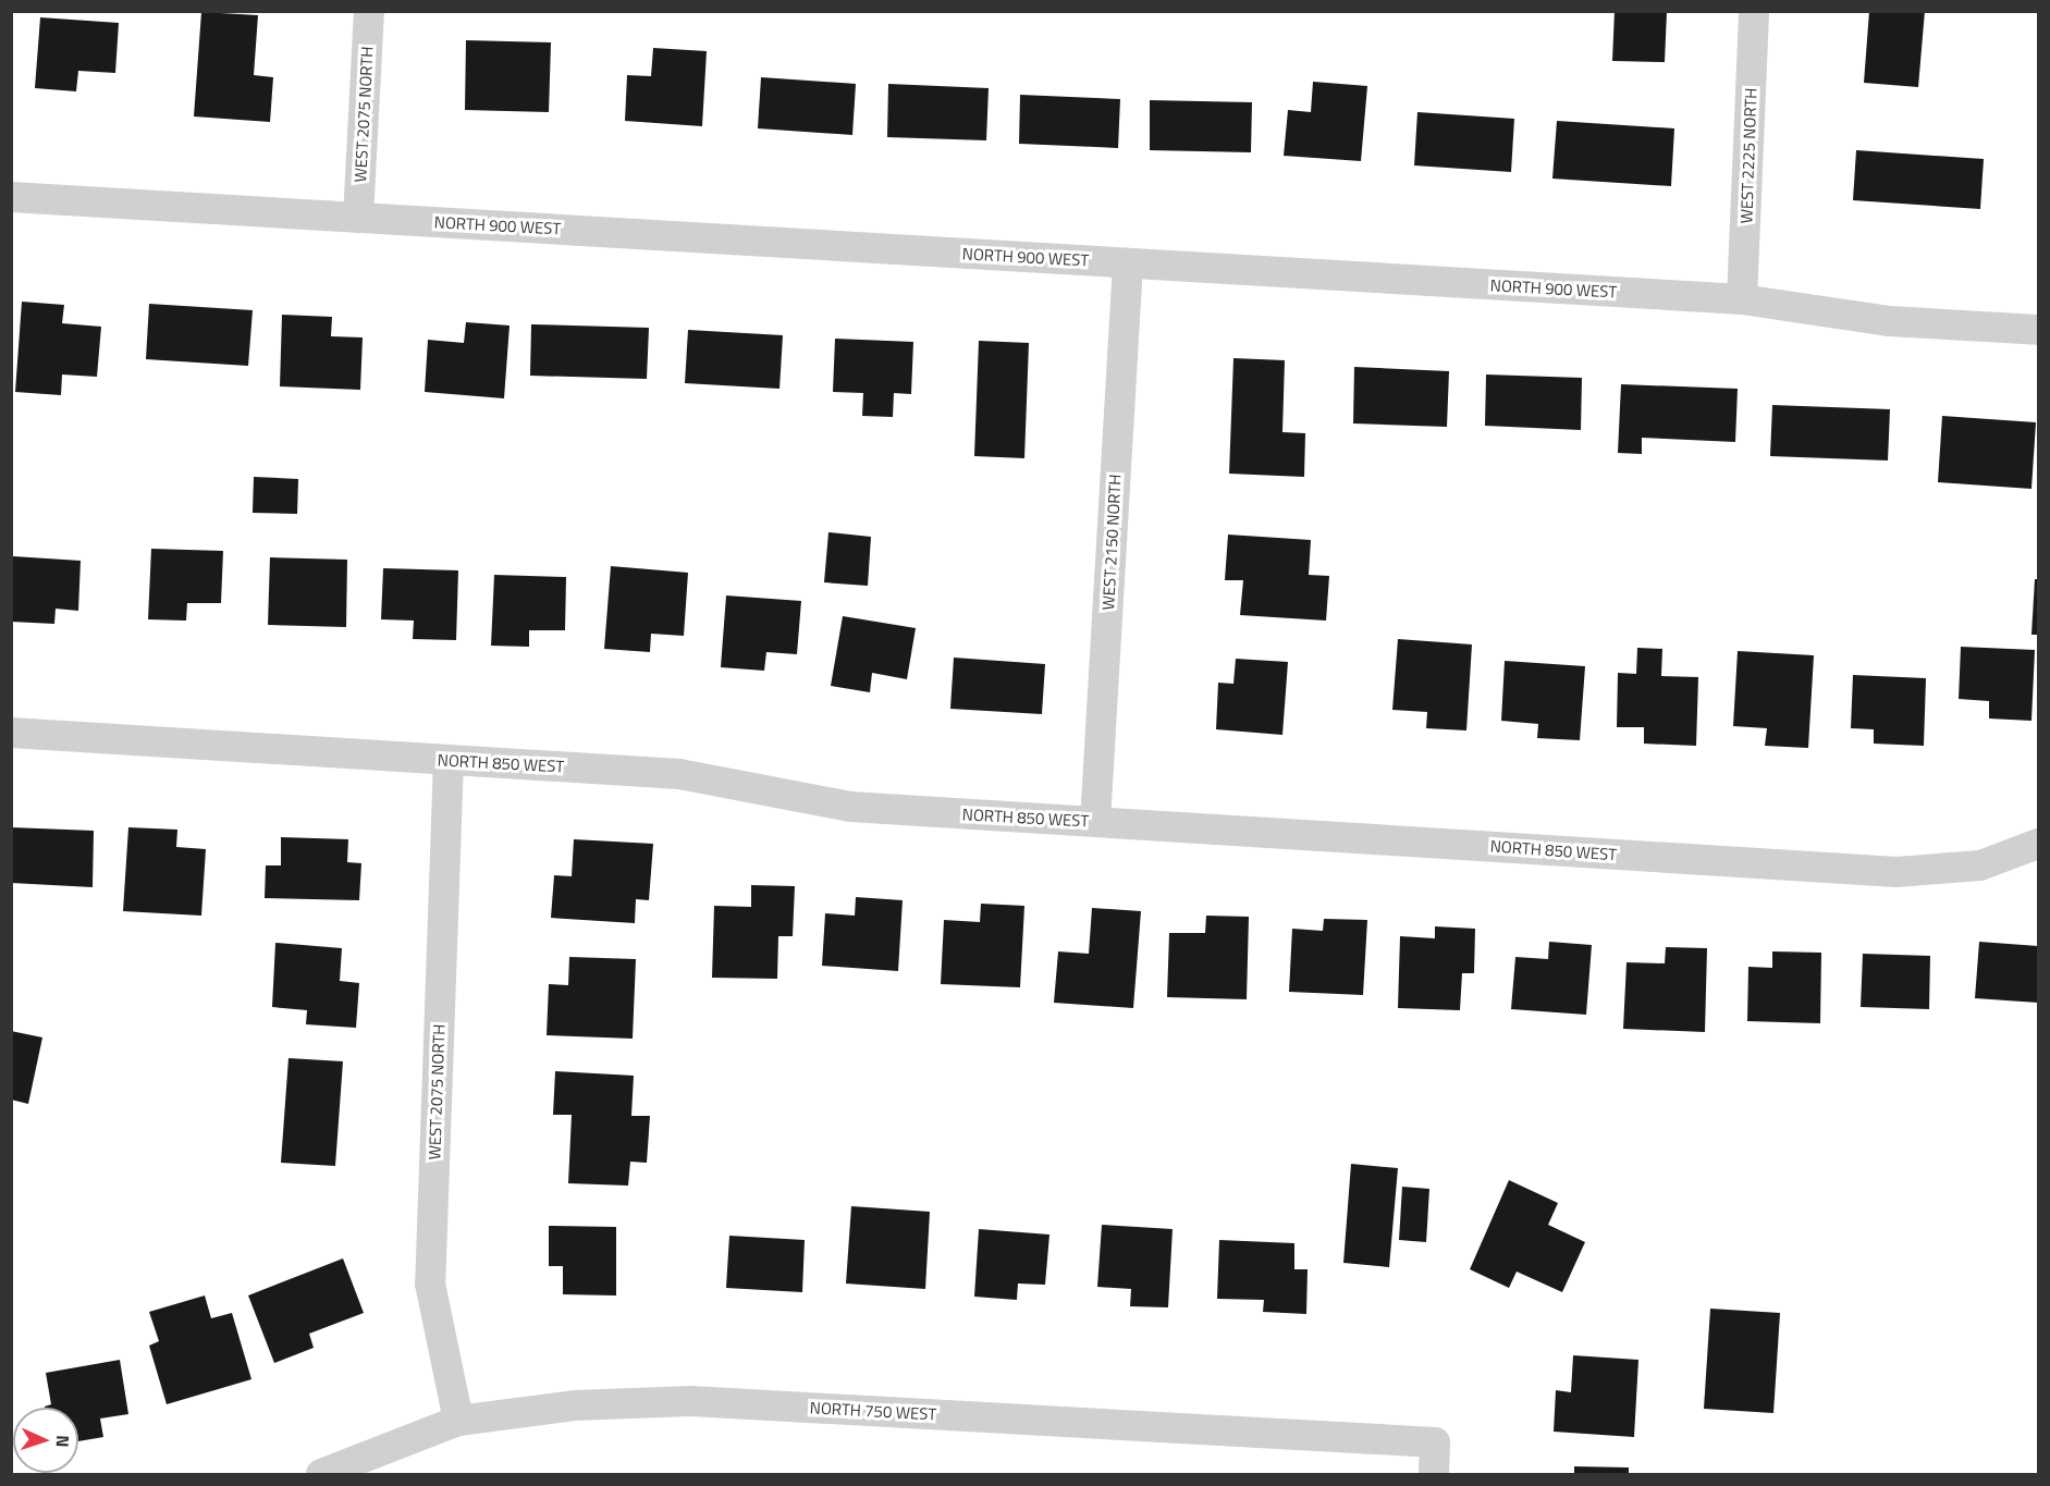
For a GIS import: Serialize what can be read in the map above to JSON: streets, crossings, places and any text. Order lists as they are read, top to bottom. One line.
{"streets":{"street":["WEST 2075 NORTH","WEST 2225 NORTH","NORTH 900 WEST","WEST 2150 NORTH","NORTH 850 WEST","NORTH 750 WEST"]},"crossings":[["WEST 2075 NORTH","NORTH 900 WEST"],["WEST 2075 NORTH","NORTH 850 WEST"],["WEST 2075 NORTH","NORTH 750 WEST"],["WEST 2225 NORTH","NORTH 900 WEST"],["NORTH 900 WEST","WEST 2150 NORTH"],["WEST 2150 NORTH","NORTH 850 WEST"]],"north":"right"}
